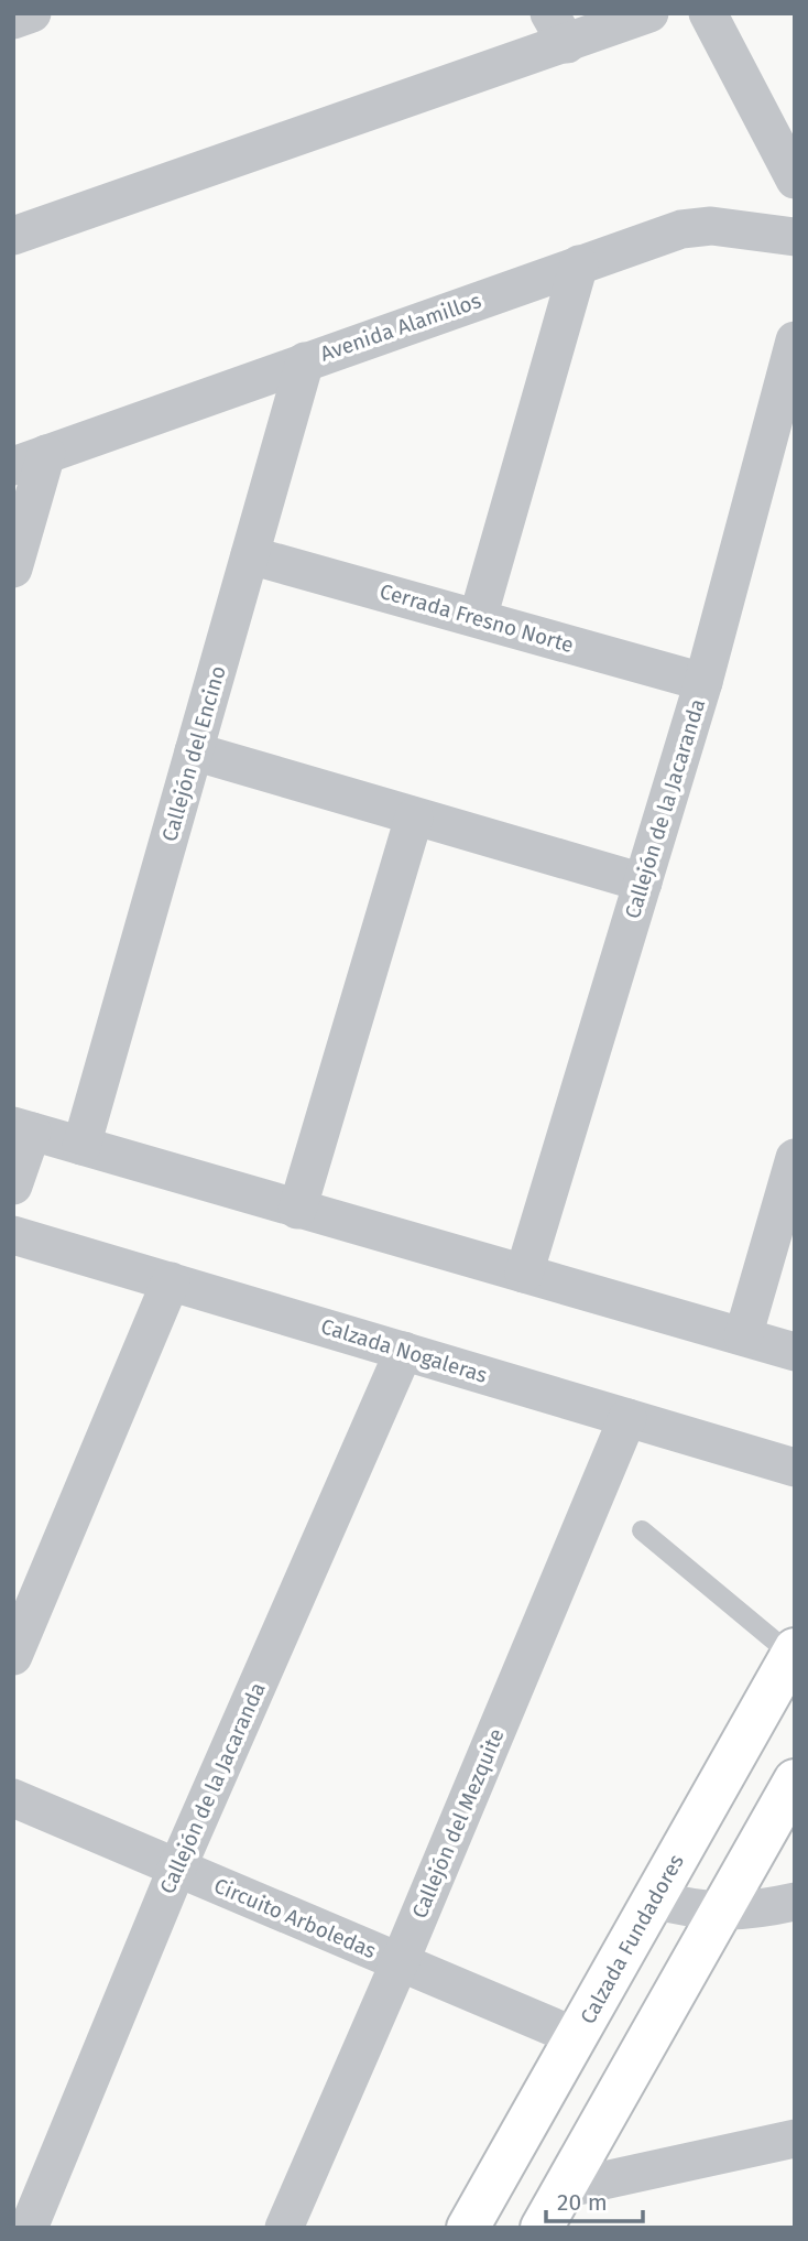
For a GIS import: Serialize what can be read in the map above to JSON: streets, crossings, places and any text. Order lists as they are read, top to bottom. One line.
{"streets":{"main road":["Calzada Fundadores"],"street":["Avenida Alamillos","Cerrada Fresno Norte","Callejón del Encino","Callejón de la Jacaranda","Calzada Nogaleras","Callejón del Mezquite","Circuito Arboledas"]},"crossings":[["Avenida Alamillos","Callejón del Encino"],["Cerrada Fresno Norte","Callejón del Encino"],["Cerrada Fresno Norte","Callejón de la Jacaranda"],["Callejón de la Jacaranda","Calzada Nogaleras"],["Callejón de la Jacaranda","Circuito Arboledas"],["Calzada Nogaleras","Callejón del Mezquite"],["Callejón del Mezquite","Circuito Arboledas"],["Circuito Arboledas","Calzada Fundadores"]],"scale_bar":"20 m"}
